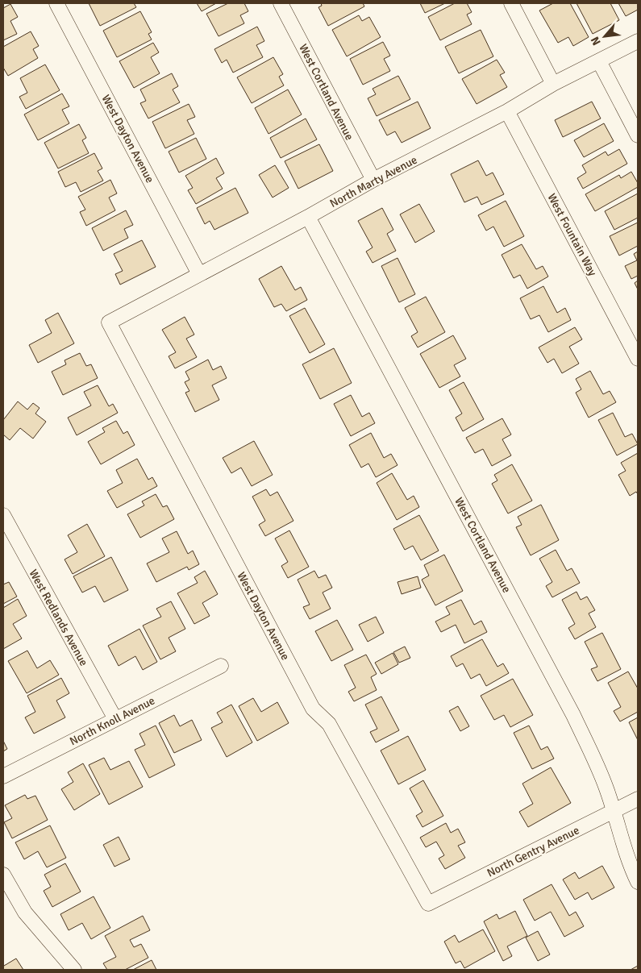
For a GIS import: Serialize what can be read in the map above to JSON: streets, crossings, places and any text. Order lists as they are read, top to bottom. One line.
{"streets":{"street":["West Cortland Avenue","West Dayton Avenue","North Marty Avenue","West Fountain Way","West Redlands Avenue","North Knoll Avenue","North Gentry Avenue"]},"crossings":[["West Cortland Avenue","North Marty Avenue"],["West Cortland Avenue","North Gentry Avenue"],["West Dayton Avenue","North Marty Avenue"],["West Dayton Avenue","North Gentry Avenue"],["North Marty Avenue","West Fountain Way"],["West Redlands Avenue","North Knoll Avenue"]],"north":"bottom left"}
